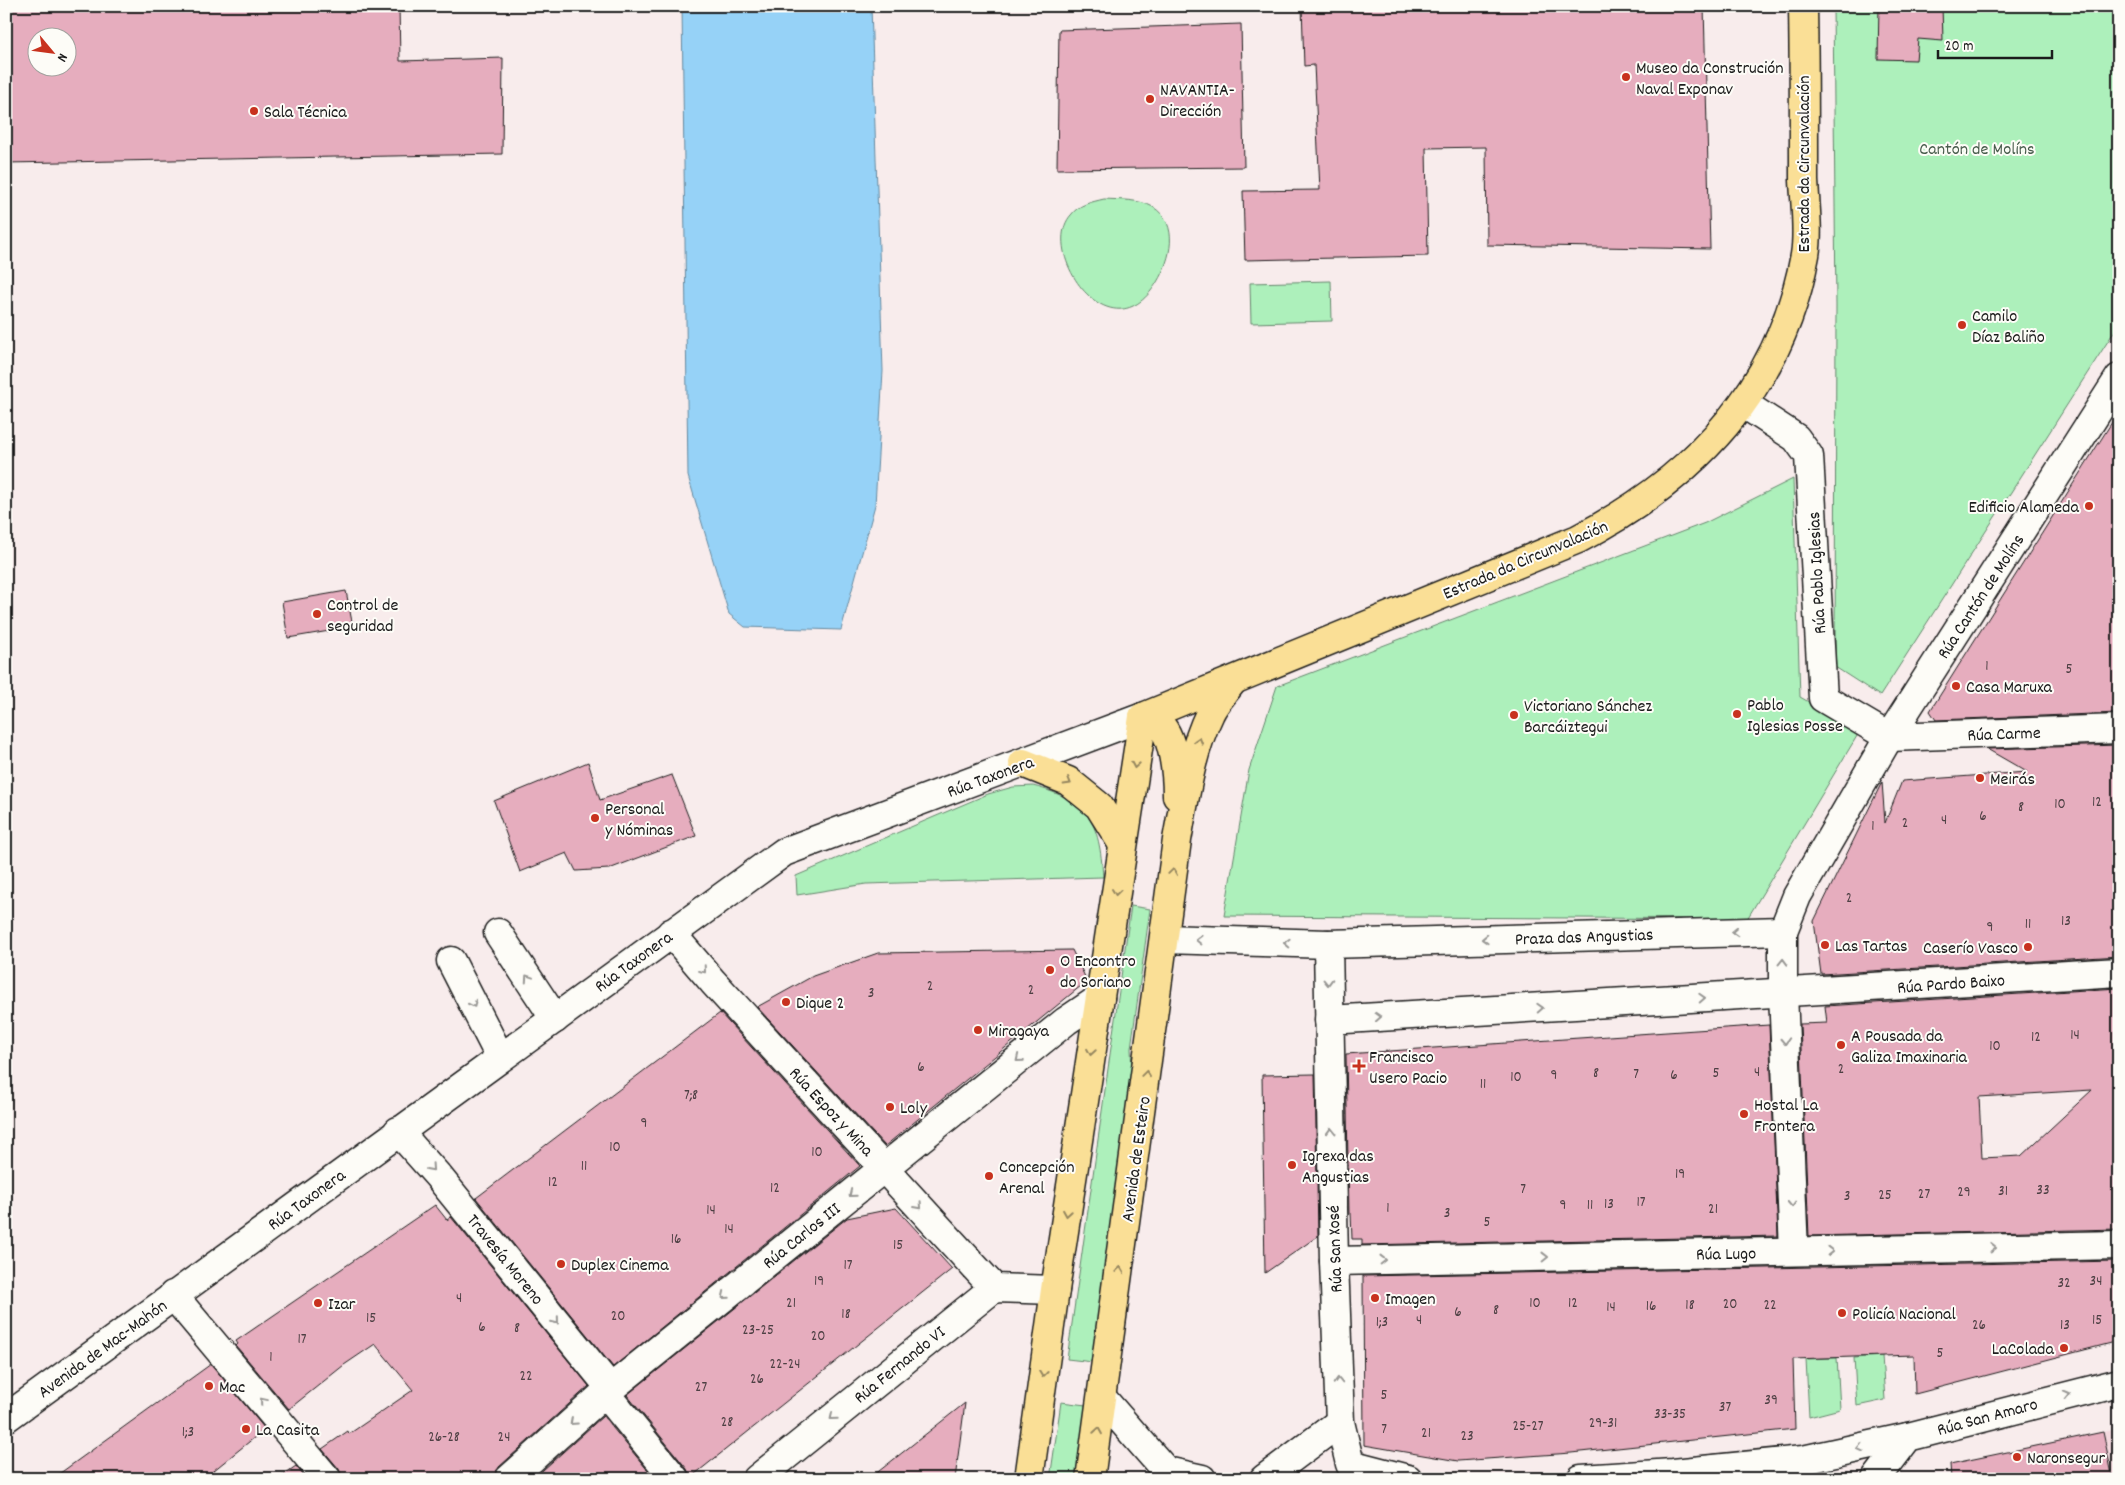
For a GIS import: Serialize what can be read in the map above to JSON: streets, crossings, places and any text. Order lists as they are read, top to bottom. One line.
{"streets":{"main road":["Estrada da Circunvalación","Avenida de Esteiro"],"street":["Rúa Pablo Iglesias","Rúa Cantón de Molíns","Rúa Carme","Rúa Taxonera","Praza das Angustias","Rúa Pardo Baixo","Rúa Espoz y Mina","Rúa Carlos III","Rúa San Xosé","Rúa Lugo","Travesía Moreno","Avenida de Mac-Mahón","Rúa Fernando VI","Rúa San Amaro"]},"crossings":[["Estrada da Circunvalación","Rúa Pablo Iglesias"],["Estrada da Circunvalación","Rúa Taxonera"],["Rúa Pablo Iglesias","Rúa Cantón de Molíns"],["Rúa Pablo Iglesias","Rúa Carme"],["Rúa Cantón de Molíns","Rúa Carme"],["Rúa Taxonera","Rúa Espoz y Mina"],["Rúa Taxonera","Travesía Moreno"],["Rúa Taxonera","Avenida de Mac-Mahón"],["Praza das Angustias","Avenida de Esteiro"],["Praza das Angustias","Rúa San Xosé"],["Rúa Espoz y Mina","Rúa Carlos III"],["Rúa Espoz y Mina","Rúa Fernando VI"],["Rúa Carlos III","Travesía Moreno"],["Rúa San Xosé","Rúa Lugo"]],"one_way":["Rúa Espoz y Mina","Rúa Carlos III","Travesía Moreno","Rúa Fernando VI","Rúa San Amaro"],"parks":["Cantón de Molíns"],"places":{"other":["Museo da Construción Naval Exponav","NAVANTIA- Dirección","Sala Técnica","Camilo Díaz Baliño","Edificio Alameda","Control de seguridad","Casa Maruxa","Pablo Iglesias Posse","Victoriano Sánchez Barcáiztegui","Meirás","Personal y Nóminas","Las Tartas","Caserío Vasco","O Encontro do Soriano","Dique 2","Miragaya","A Pousada da Galiza Imaxinaria","Loly","Hostal La Frontera","Igrexa das Angustias","Concepción Arenal","Duplex Cinema","Imagen","Izar","Policía Nacional","LaColada","Mac","La Casita","Naronsegur"],"health":["Francisco Usero Pacio"]},"house_numbers":["1","5","12","10","8","6","4","2","1","2","13","11","9","2","2","3","14","12","10","6","2","4","8","5","7","9","6","10","11","7;8","9","10","10","11","19","12","12","7","33","31","29","27","25","3","17","13","9","11","1","21","14","3","5","14","16","15","17","19","34","32","4","21","10","12","20","18","22","16","14","8","6","18","20","15","4","15","1;3","26","13","6","8","23-25","20","17","5","1","22-24","22","26","27","5","39","37","33-35","28","29-31","25-27","7","1;3","21","23","26-28","24"],"scale_bar":"20 m","north":"bottom right"}
